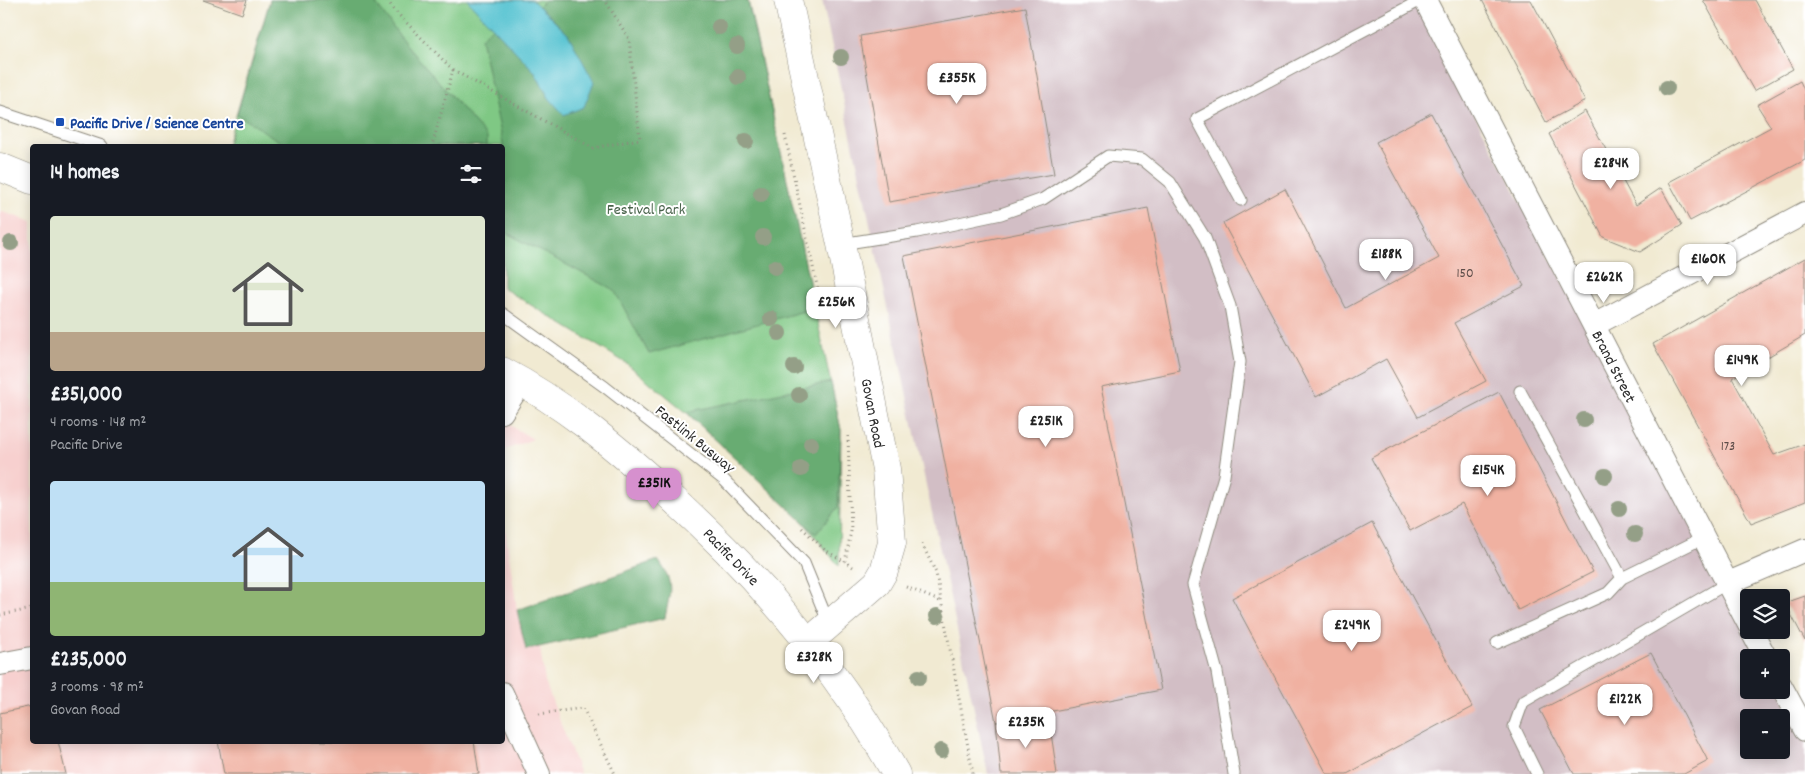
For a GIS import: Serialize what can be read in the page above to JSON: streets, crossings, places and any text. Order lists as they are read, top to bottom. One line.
{"streets":{"street":["Brand Street","Govan Road","Pacific Drive"],"lane":["Fastlink Busway"]},"crossings":[["Govan Road","Fastlink Busway"],["Govan Road","Pacific Drive"]],"parks":["Festival Park"],"places":{"transit":["Pacific Drive / Science Centre"]},"house_numbers":["150","173"],"page":{"price":["£355K","£284K","£188K","£160K","£262K","£256K","£149K","£251K","£154K","£351K","£249K","£328K","£122K","£235K"],"heading":"14 homes","list":[{"name":"£351,000","note":"4 rooms · 148 m² · Pacific Drive"},{"name":"£235,000","note":"3 rooms · 98 m² · Govan Road"}],"map_buttons":["+","−"]}}
